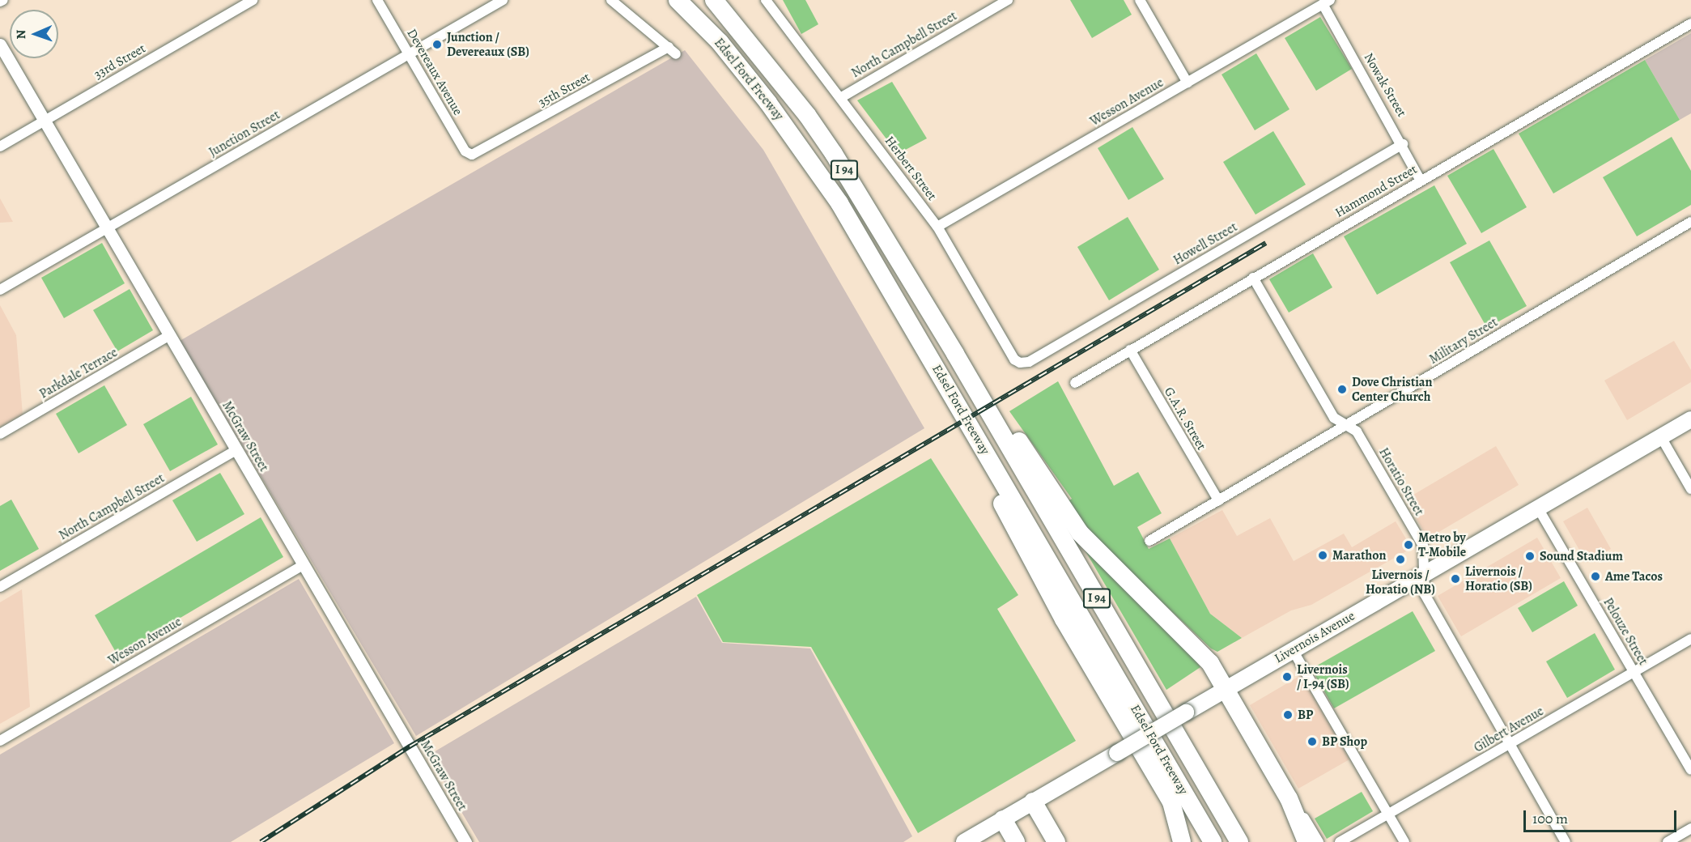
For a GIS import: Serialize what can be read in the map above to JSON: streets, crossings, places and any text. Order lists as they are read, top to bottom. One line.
{"streets":{"highway":["Edsel Ford Freeway","I 94"],"main road":["Livernois Avenue"],"street":["North Campbell Street","33rd Street","Devereaux Avenue","Nowak Street","35th Street","Wesson Avenue","Junction Street","Herbert Street","Hammond Street","Howell Street","Military Street","Parkdale Terrace","G.A.R. Street","McGraw Street","Horatio Street","Pelouze Street","Gilbert Avenue"]},"crossings":[["North Campbell Street","Herbert Street"],["North Campbell Street","McGraw Street"],["33rd Street","McGraw Street"],["Devereaux Avenue","35th Street"],["Devereaux Avenue","Junction Street"],["Nowak Street","Wesson Avenue"],["Nowak Street","Hammond Street"],["Nowak Street","Howell Street"],["Wesson Avenue","Herbert Street"],["Wesson Avenue","McGraw Street"],["Junction Street","McGraw Street"],["Herbert Street","Howell Street"],["Hammond Street","G.A.R. Street"],["Hammond Street","Horatio Street"],["Military Street","G.A.R. Street"],["Military Street","Horatio Street"],["Parkdale Terrace","McGraw Street"],["Horatio Street","Livernois Avenue"],["Horatio Street","Gilbert Avenue"],["Pelouze Street","Livernois Avenue"],["Pelouze Street","Gilbert Avenue"]],"places":["Junction / Devereaux (SB)","Dove Christian Center Church","Metro by T-Mobile","Marathon","Sound Stadium","Livernois / Horatio (NB)","Ame Tacos","Livernois / Horatio (SB)","Livernois / I-94 (SB)","BP","BP Shop"],"scale_bar":"100 m","north":"left"}
